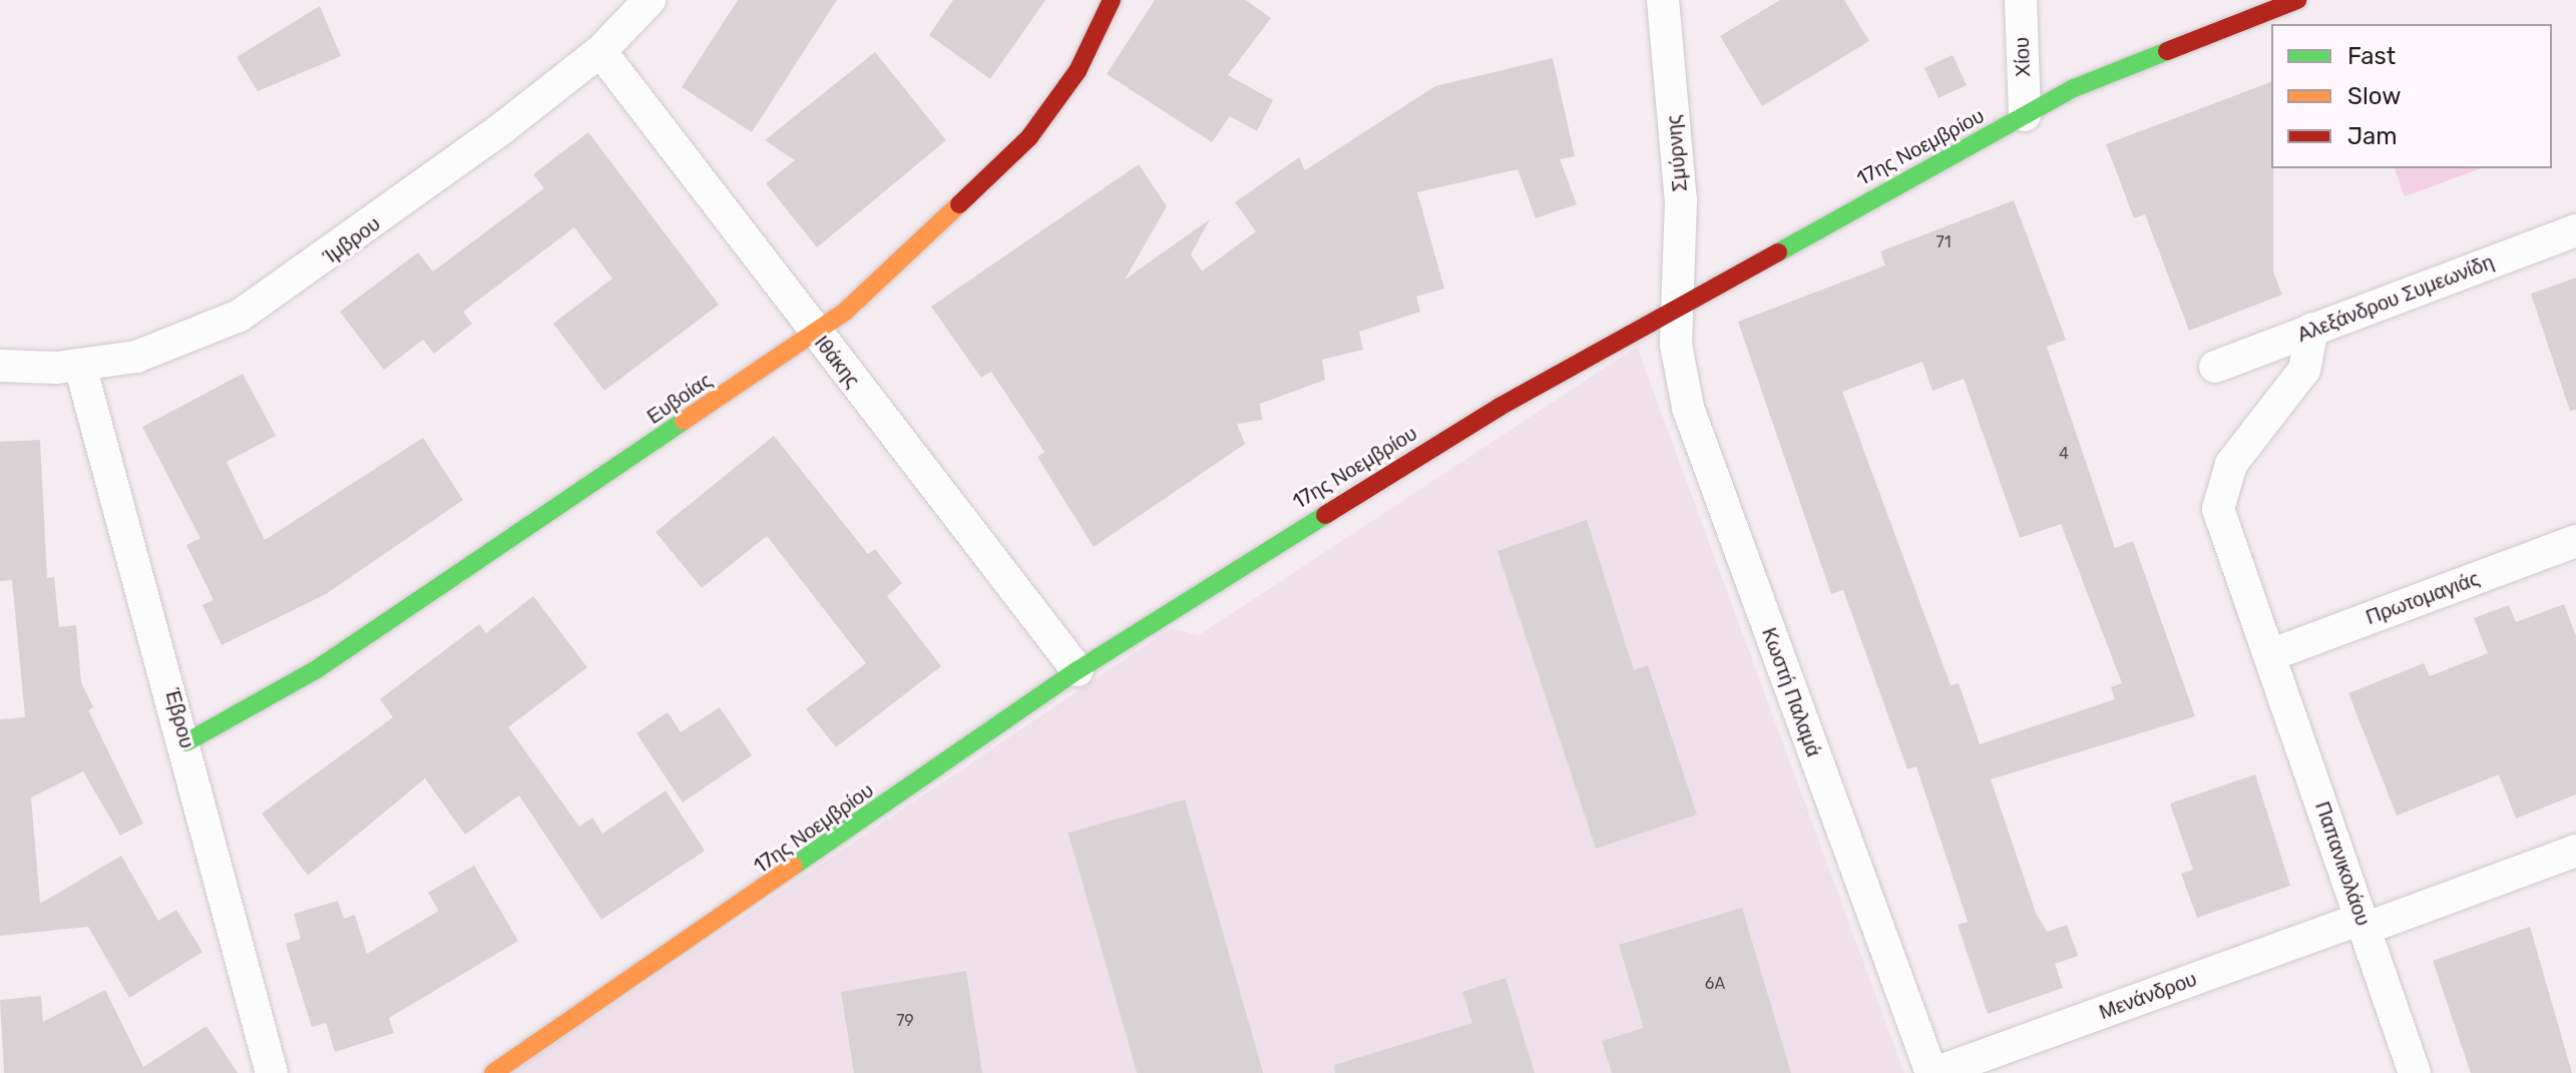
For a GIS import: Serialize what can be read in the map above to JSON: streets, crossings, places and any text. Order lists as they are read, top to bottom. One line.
{"streets":{"street":["Χίου","17ης Νοεμβρίου","Σμύρνης","Ίμβρου","Αλεξάνδρου Συμεωνίδη","Ιθάκης","Ευβοίας","Πρωτομαγιάς","Κωστή Παλαμά","Έβρου","Παπανικολάου","Μενάνδρου"]},"crossings":[["Χίου","17ης Νοεμβρίου"],["17ης Νοεμβρίου","Σμύρνης"],["17ης Νοεμβρίου","Ιθάκης"],["17ης Νοεμβρίου","Κωστή Παλαμά"],["Σμύρνης","Κωστή Παλαμά"],["Ίμβρου","Ιθάκης"],["Ίμβρου","Έβρου"],["Αλεξάνδρου Συμεωνίδη","Παπανικολάου"],["Ιθάκης","Ευβοίας"],["Ευβοίας","Έβρου"],["Πρωτομαγιάς","Παπανικολάου"],["Κωστή Παλαμά","Μενάνδρου"],["Παπανικολάου","Μενάνδρου"]],"house_numbers":["71","4","6A","79"],"legend":["Fast","Slow","Jam"]}
